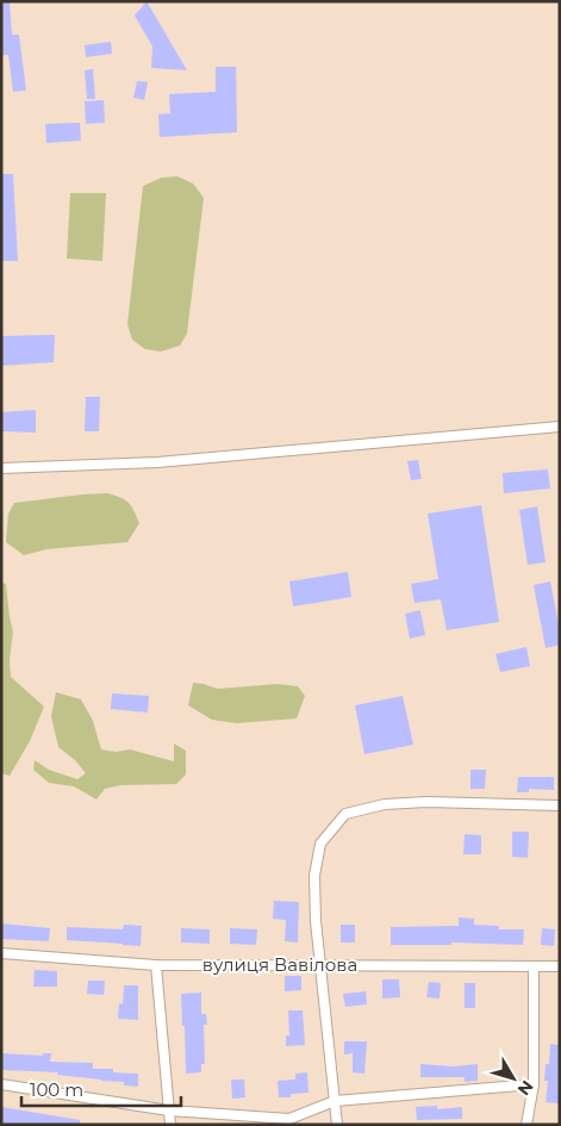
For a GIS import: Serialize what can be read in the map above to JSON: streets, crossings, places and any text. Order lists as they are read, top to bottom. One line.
{"streets":{"street":["вулиця Вавілова"]},"scale_bar":"100 m","north":"bottom right"}
